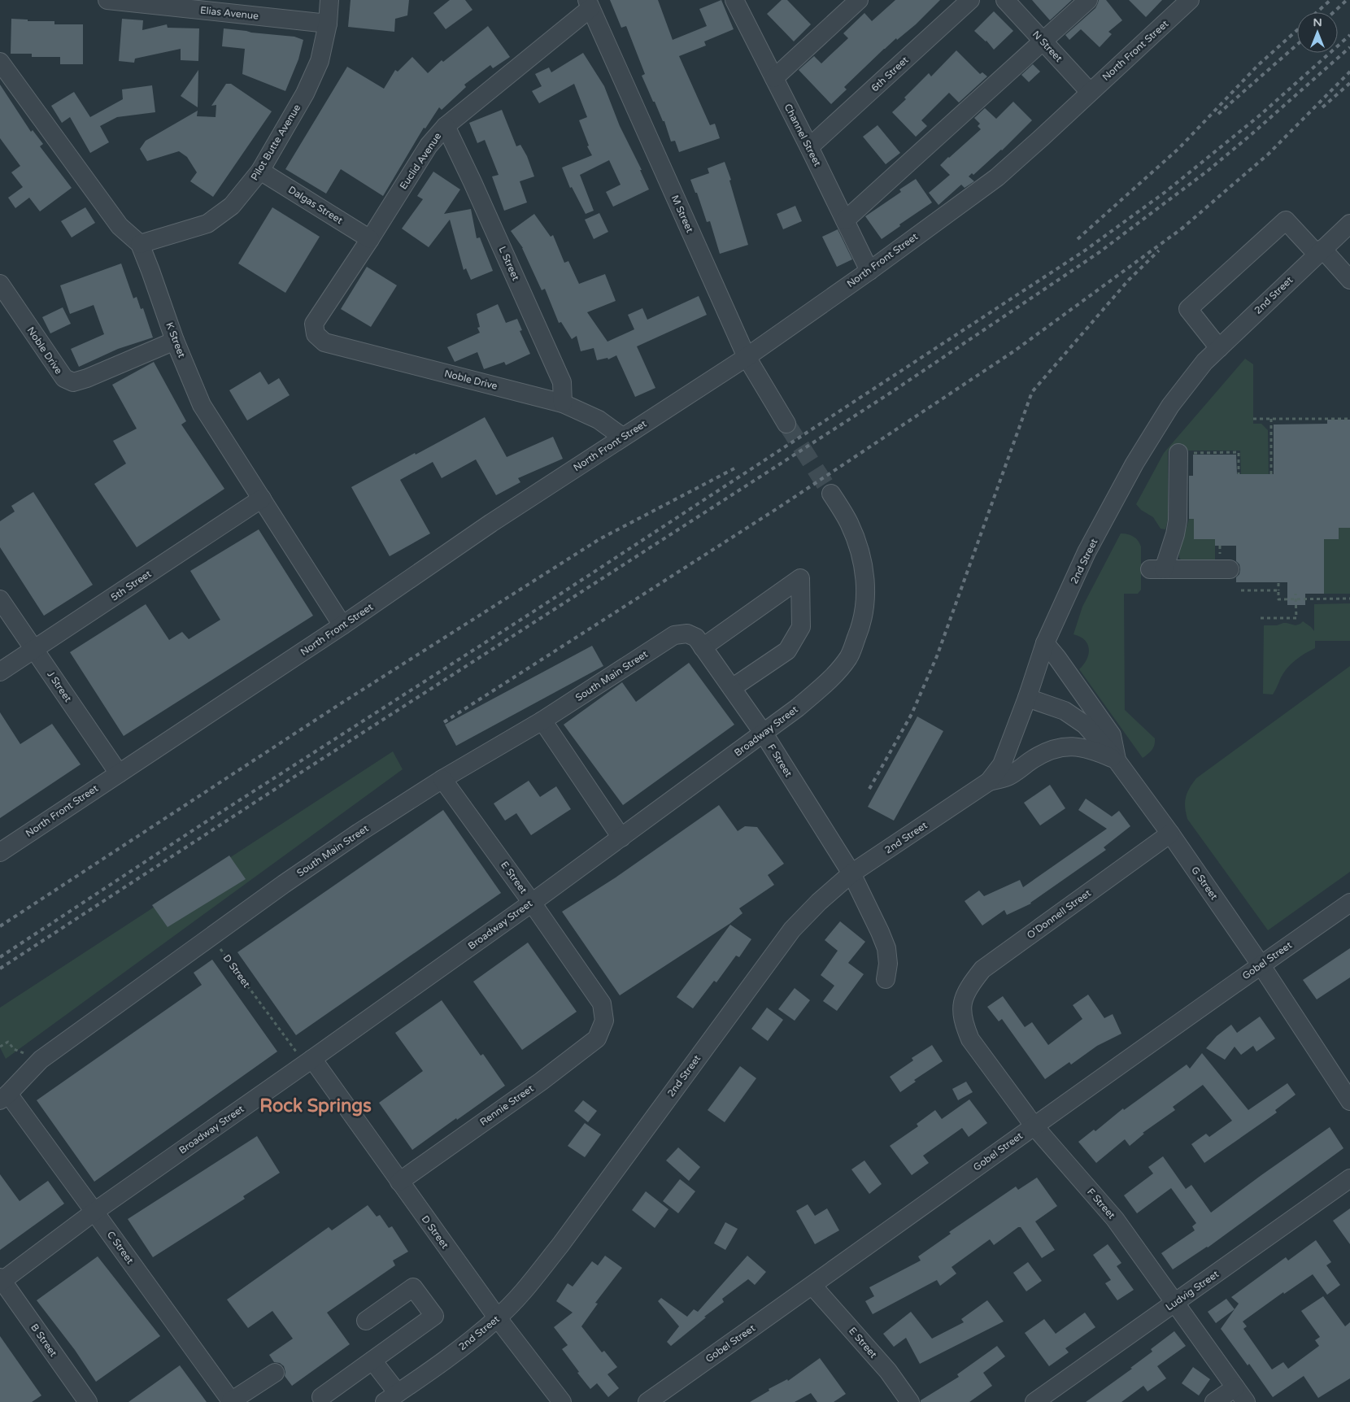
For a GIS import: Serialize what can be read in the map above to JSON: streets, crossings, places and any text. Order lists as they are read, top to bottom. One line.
{"streets":{"street":["Elias Avenue","N Street","North Front Street","6th Street","Channel Street","Pilot Butte Avenue","Euclid Avenue","Dalgas Street","M Street","L Street","2nd Street","K Street","Noble Drive","5th Street","South Main Street","J Street","Broadway Street","F Street","E Street","G Street","O'Donnell Street","Gobel Street","D Street","Rennie Street","C Street","Ludvig Street","B Street"]},"crossings":[["Elias Avenue","Pilot Butte Avenue"],["N Street","North Front Street"],["North Front Street","Channel Street"],["North Front Street","M Street"],["North Front Street","K Street"],["North Front Street","Noble Drive"],["North Front Street","J Street"],["6th Street","Channel Street"],["Pilot Butte Avenue","Dalgas Street"],["Pilot Butte Avenue","K Street"],["Euclid Avenue","Dalgas Street"],["Euclid Avenue","M Street"],["Euclid Avenue","L Street"],["Euclid Avenue","Noble Drive"],["L Street","Noble Drive"],["2nd Street","F Street"],["2nd Street","G Street"],["2nd Street","D Street"],["K Street","Noble Drive"],["K Street","5th Street"],["5th Street","J Street"],["South Main Street","F Street"],["South Main Street","E Street"],["South Main Street","D Street"],["South Main Street","C Street"],["Broadway Street","F Street"],["Broadway Street","E Street"],["Broadway Street","D Street"],["Broadway Street","C Street"],["Broadway Street","B Street"],["F Street","O'Donnell Street"],["F Street","Gobel Street"],["F Street","Ludvig Street"],["E Street","Gobel Street"],["E Street","Rennie Street"],["G Street","O'Donnell Street"],["G Street","Gobel Street"],["D Street","Rennie Street"]],"districts":["Rock Springs"],"north":"top"}
